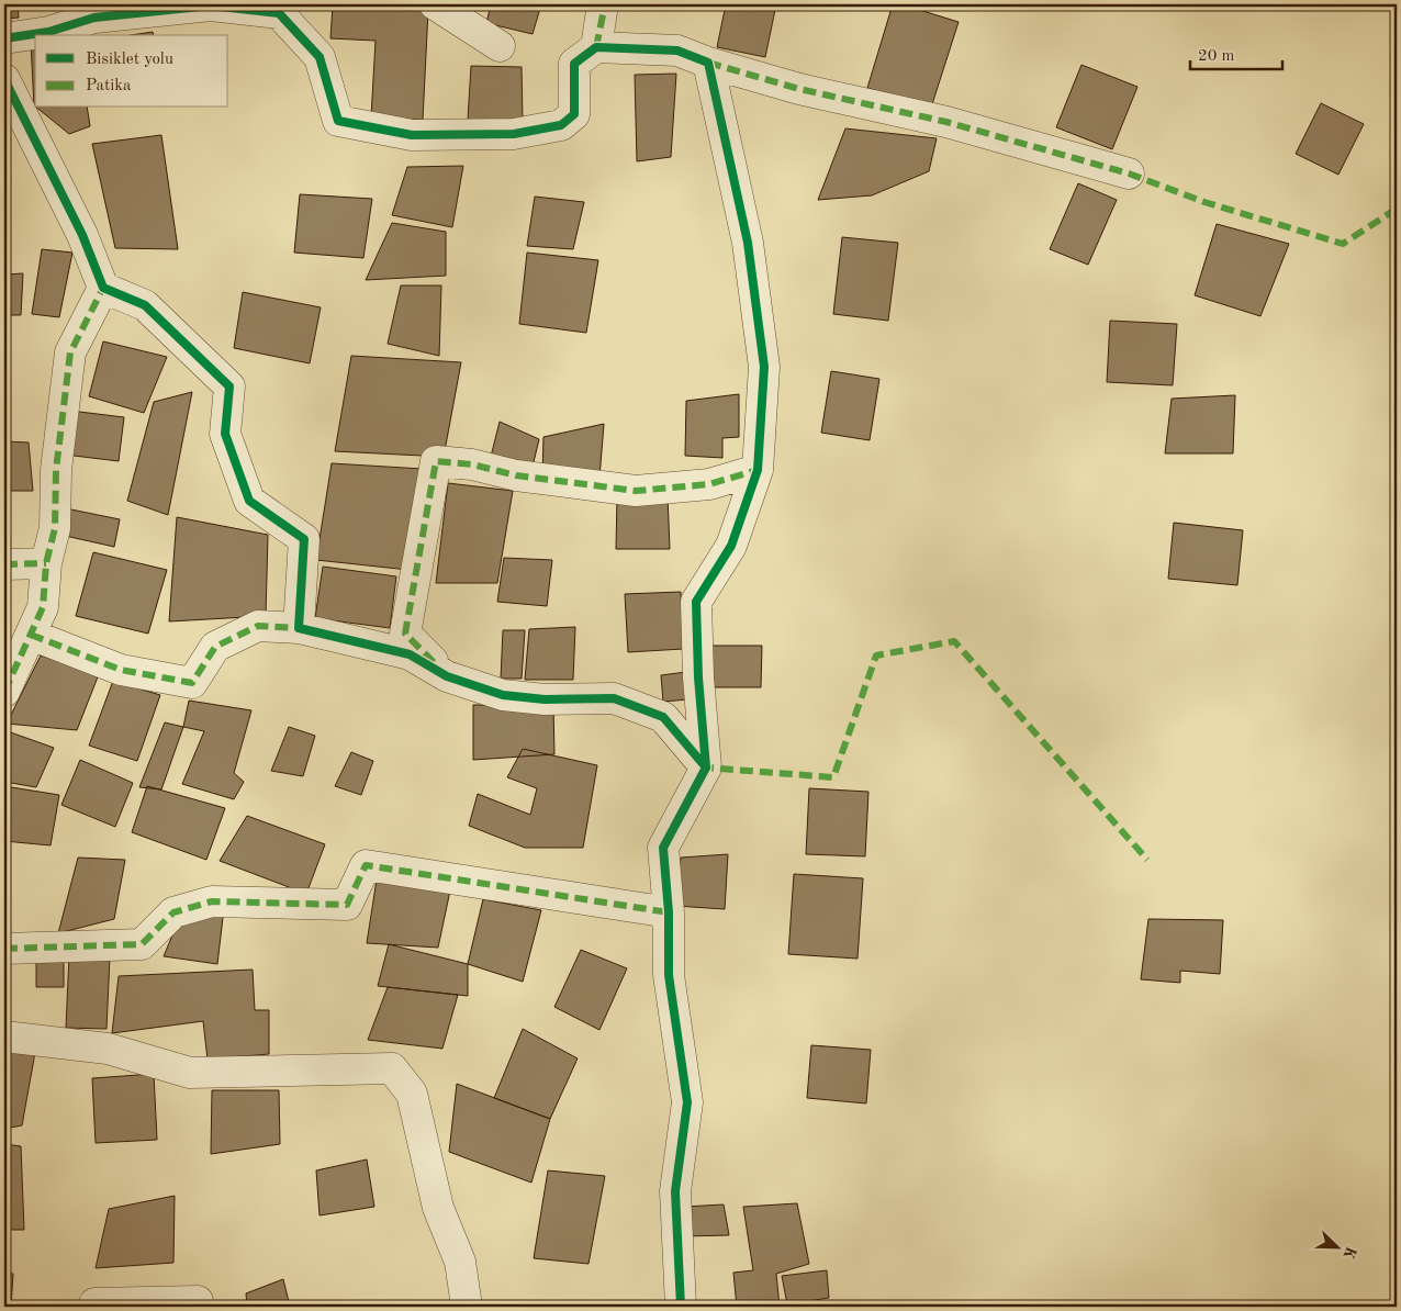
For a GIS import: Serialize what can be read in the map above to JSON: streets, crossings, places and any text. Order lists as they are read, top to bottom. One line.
{"legend":["Bisiklet yolu","Patika"],"scale_bar":"20 m","north":"bottom right"}
